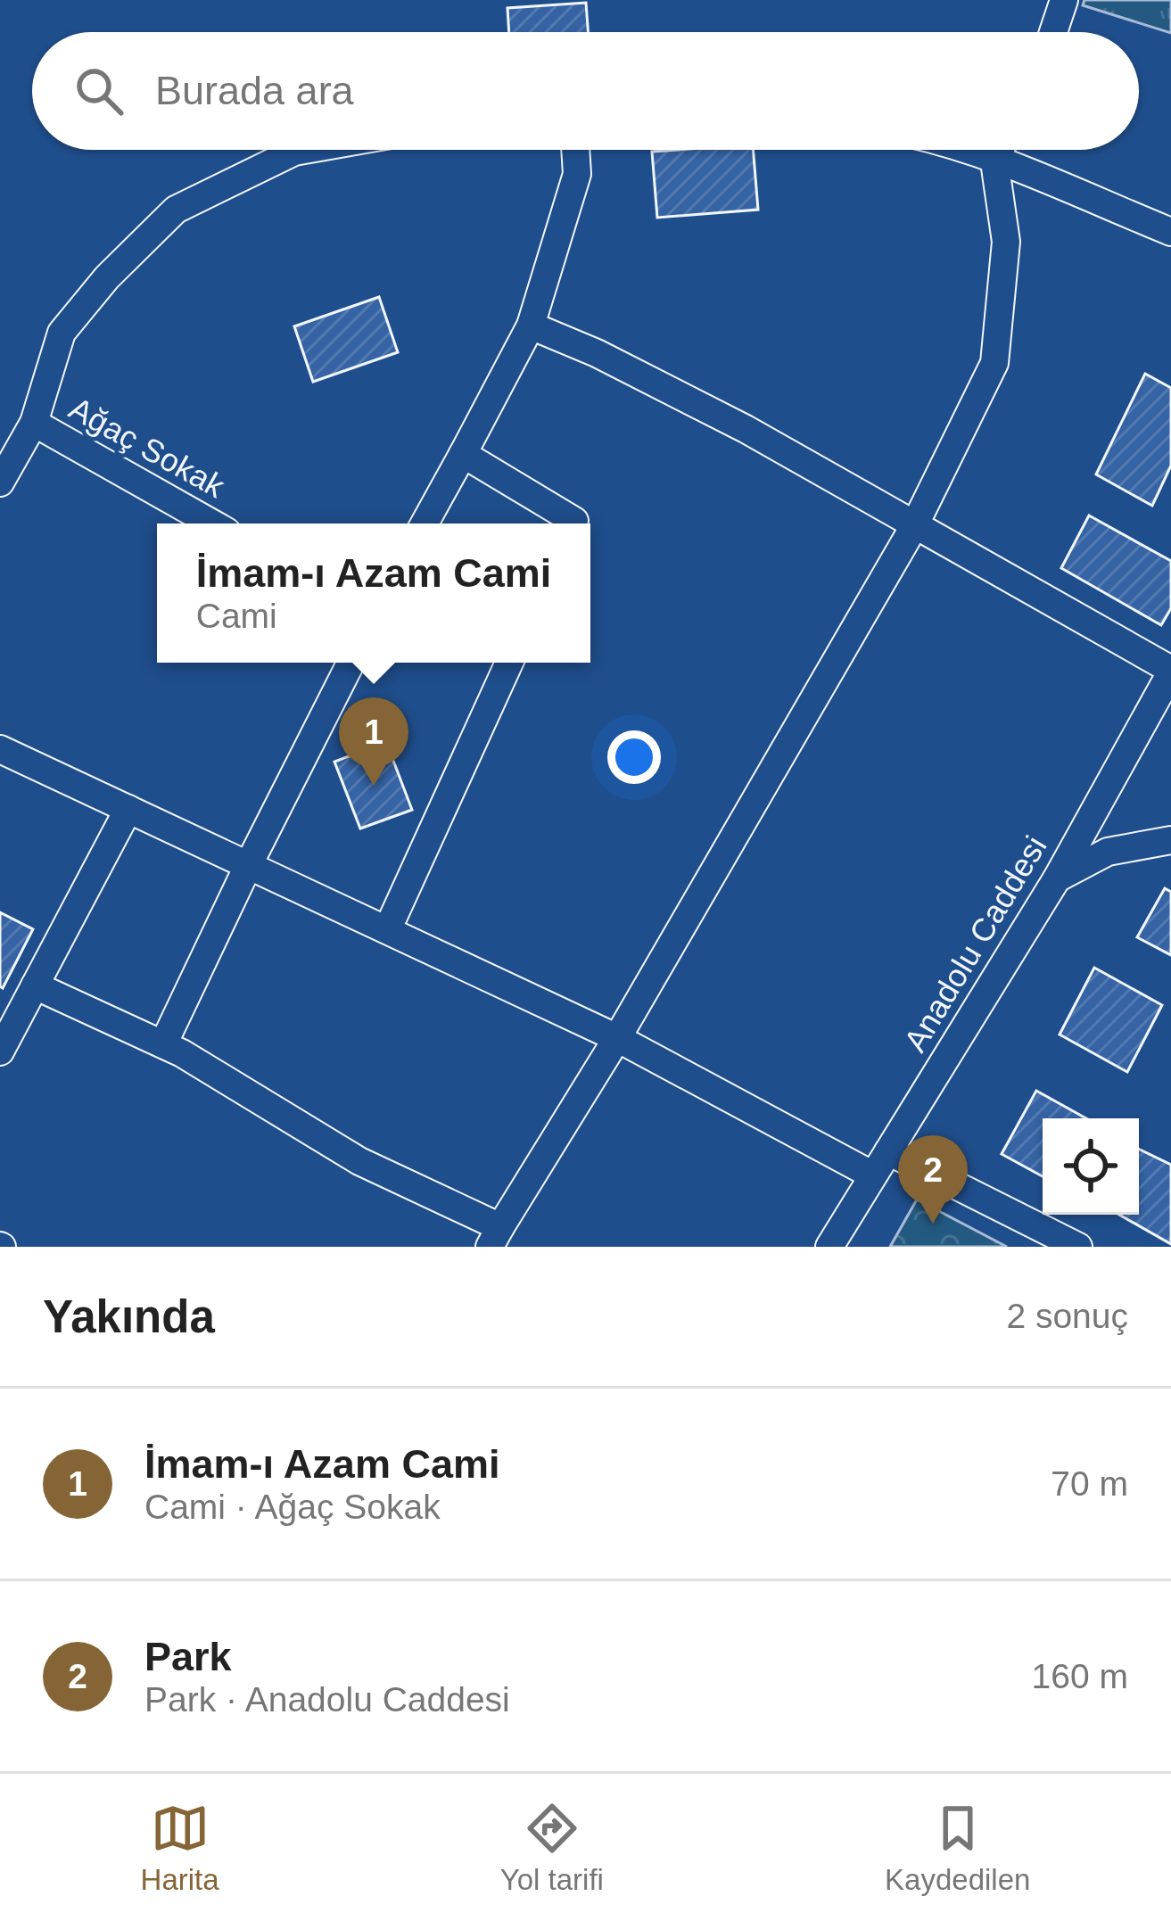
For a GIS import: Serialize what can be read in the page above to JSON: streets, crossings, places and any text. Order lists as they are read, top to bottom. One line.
{"streets":{"street":["Ağaç Sokak","Anadolu Caddesi"]},"page":{"search":"Burada ara","popup":["İmam-ı Azam Cami","Cami"],"pins":["1","2"],"heading":["Yakında","2 sonuç"],"list":[{"mark":"1","name":"İmam-ı Azam Cami","note":"Cami · Ağaç Sokak","value":"70 m"},{"mark":"2","name":"Park","note":"Park · Anadolu Caddesi","value":"160 m"}],"nav":["Harita","Yol tarifi","Kaydedilen"]}}
